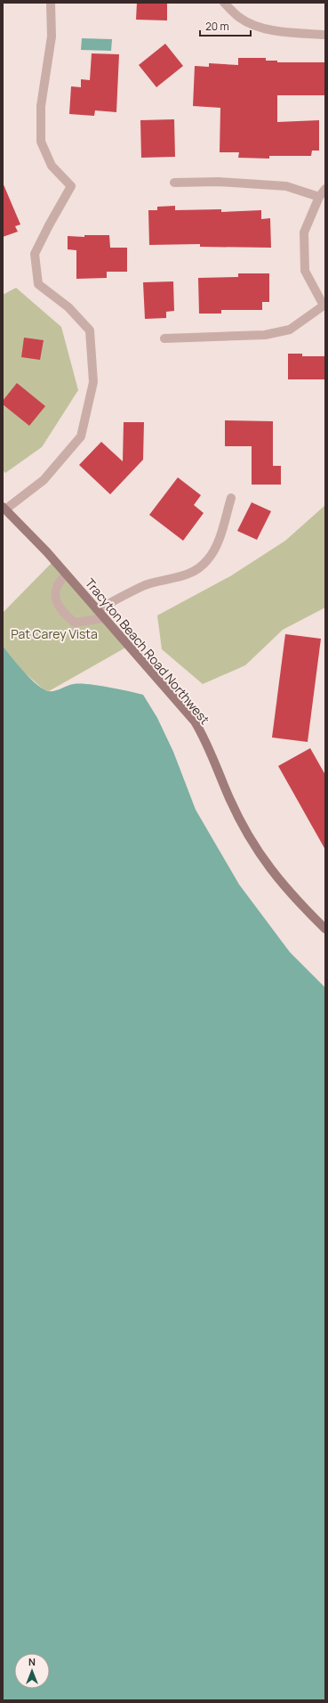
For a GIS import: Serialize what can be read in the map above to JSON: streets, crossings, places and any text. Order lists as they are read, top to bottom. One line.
{"streets":{"main road":["Tracyton Beach Road Northwest"]},"parks":["Pat Carey Vista"],"scale_bar":"20 m","north":"top"}
